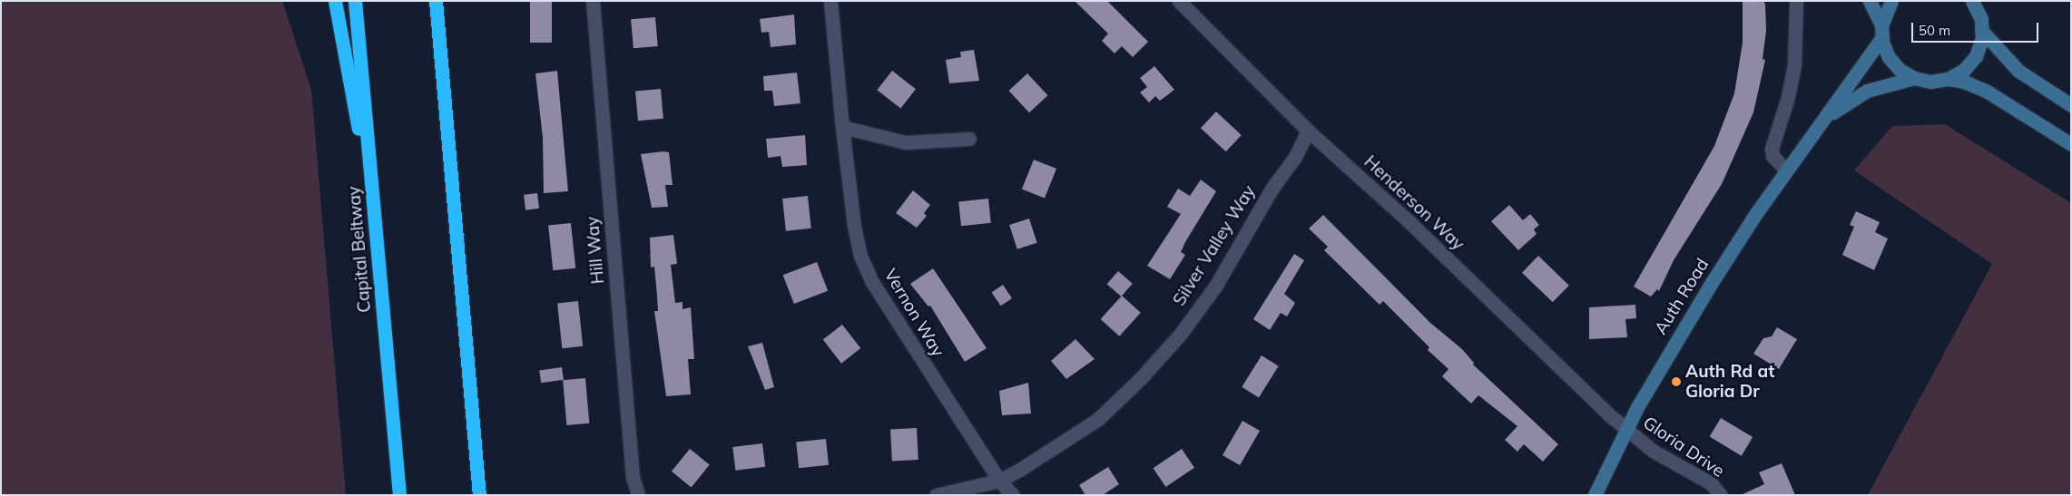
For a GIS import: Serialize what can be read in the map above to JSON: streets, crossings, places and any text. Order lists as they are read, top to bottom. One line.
{"streets":{"highway":["Capital Beltway"],"main road":["Auth Road"],"street":["Henderson Way","Silver Valley Way","Hill Way","Vernon Way","Gloria Drive"]},"crossings":[["Henderson Way","Silver Valley Way"],["Henderson Way","Auth Road"],["Henderson Way","Gloria Drive"],["Silver Valley Way","Vernon Way"],["Auth Road","Gloria Drive"]],"places":["Auth Rd at Gloria Dr"],"scale_bar":"50 m"}
